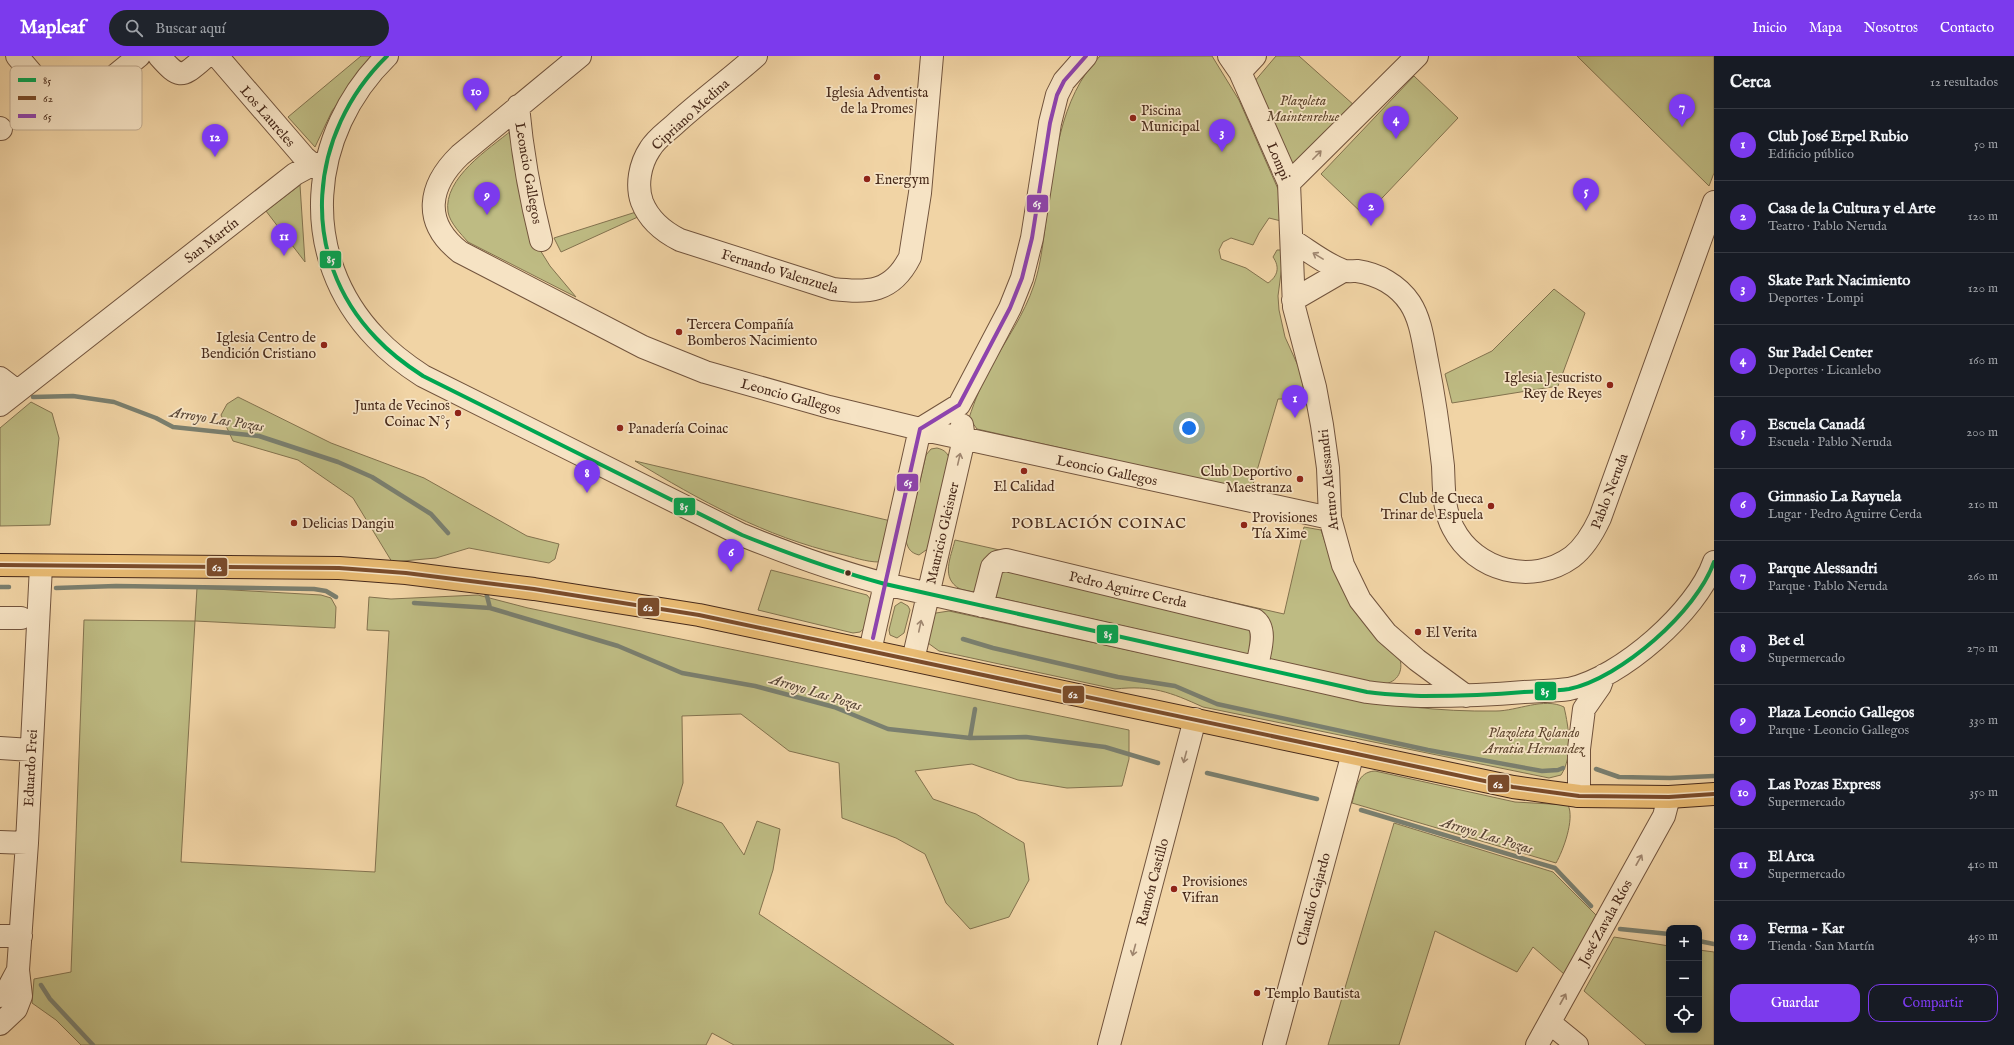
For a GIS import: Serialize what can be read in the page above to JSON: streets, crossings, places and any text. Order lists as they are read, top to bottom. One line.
{"streets":{"street":["Cipriano Medina","Los Laureles","Lompi","Leoncio Gallegos","San Martín","Fernando Valenzuela","Arturo Alessandri","Pablo Neruda","Mauricio Gleisner","Pedro Aguirre Cerda","Eduardo Frei","Ramón Castillo","Claudio Gajardo","José Zavala Ríos"]},"crossings":[["Cipriano Medina","Fernando Valenzuela"],["Los Laureles","San Martín"],["Lompi","Arturo Alessandri"],["Lompi","Pablo Neruda"],["Leoncio Gallegos","Arturo Alessandri"],["Leoncio Gallegos","Mauricio Gleisner"]],"one_way":["Ramón Castillo","José Zavala Ríos"],"districts":["POBLACIÓN COINAC"],"water":["Arroyo Las Pozas"],"parks":["Plazoleta Maintenrehue","Plazoleta Rolando Arratia Hernandez"],"places":["Iglesia Adventista de la Promes","Piscina Municipal","Energym","Tercera Compañía Bomberos Nacimiento","Iglesia Centro de Bendición Cristiano","Iglesia Jesucristo Rey de Reyes","Junta de Vecinos Coinac N°5","Panadería Coinac","El Calidad","Club Deportivo Maestranza","Club de Cueca Trinar de Espuela","Delicias Dangiu","Provisiones Tía Xime","El Verita","Provisiones Vifran","Templo Bautista"],"lines":["transit line 85","transit line 65","transit line 62"],"legend":["85","62","65"],"page":{"header":"Mapleaf","search":"Buscar aquí","nav":["Inicio","Mapa","Nosotros","Contacto"],"heading":["Cerca","12 resultados"],"pins":["10","7","4","3","12","5","9","2","11","1","8","6"],"list":[{"mark":"1","name":"Club José Erpel Rubio","note":"Edificio público","value":"50 m"},{"mark":"2","name":"Casa de la Cultura y el Arte","note":"Teatro · Pablo Neruda","value":"120 m"},{"mark":"3","name":"Skate Park Nacimiento","note":"Deportes · Lompi","value":"120 m"},{"mark":"4","name":"Sur Padel Center","note":"Deportes · Licanlebo","value":"160 m"},{"mark":"5","name":"Escuela Canadá","note":"Escuela · Pablo Neruda","value":"200 m"},{"mark":"6","name":"Gimnasio La Rayuela","note":"Lugar · Pedro Aguirre Cerda","value":"210 m"},{"mark":"7","name":"Parque Alessandri","note":"Parque · Pablo Neruda","value":"260 m"},{"mark":"8","name":"Bet el","note":"Supermercado","value":"270 m"},{"mark":"9","name":"Plaza Leoncio Gallegos","note":"Parque · Leoncio Gallegos","value":"330 m"},{"mark":"10","name":"Las Pozas Express","note":"Supermercado","value":"350 m"},{"mark":"11","name":"El Arca","note":"Supermercado","value":"410 m"},{"mark":"12","name":"Ferma - Kar","note":"Tienda · San Martín","value":"450 m"}],"map_buttons":["+","−"],"buttons":["Guardar","Compartir"]}}
